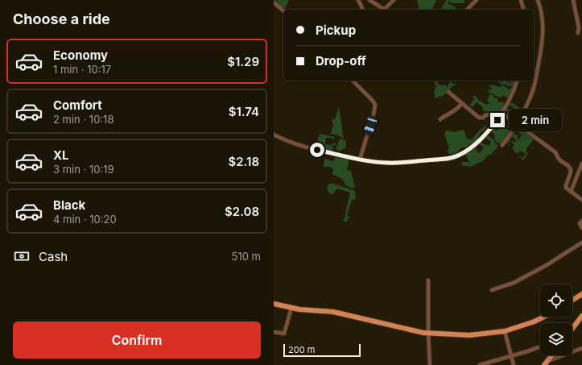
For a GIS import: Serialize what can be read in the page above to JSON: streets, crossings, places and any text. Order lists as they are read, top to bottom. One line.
{"scale_bar":"200 m","page":{"heading":"Choose a ride","banner":["Pickup","Drop-off"],"list":[{"name":"Economy","note":"1 min · 10:17","value":"$1.29"},{"name":"Comfort","note":"2 min · 10:18","value":"$1.74"},{"name":"XL","note":"3 min · 10:19","value":"$2.18"},{"name":"Black","note":"4 min · 10:20","value":"$2.08"}],"bubble":"2 min","pay":["Cash","510 m"],"buttons":"Confirm","scale":"200 m"}}
